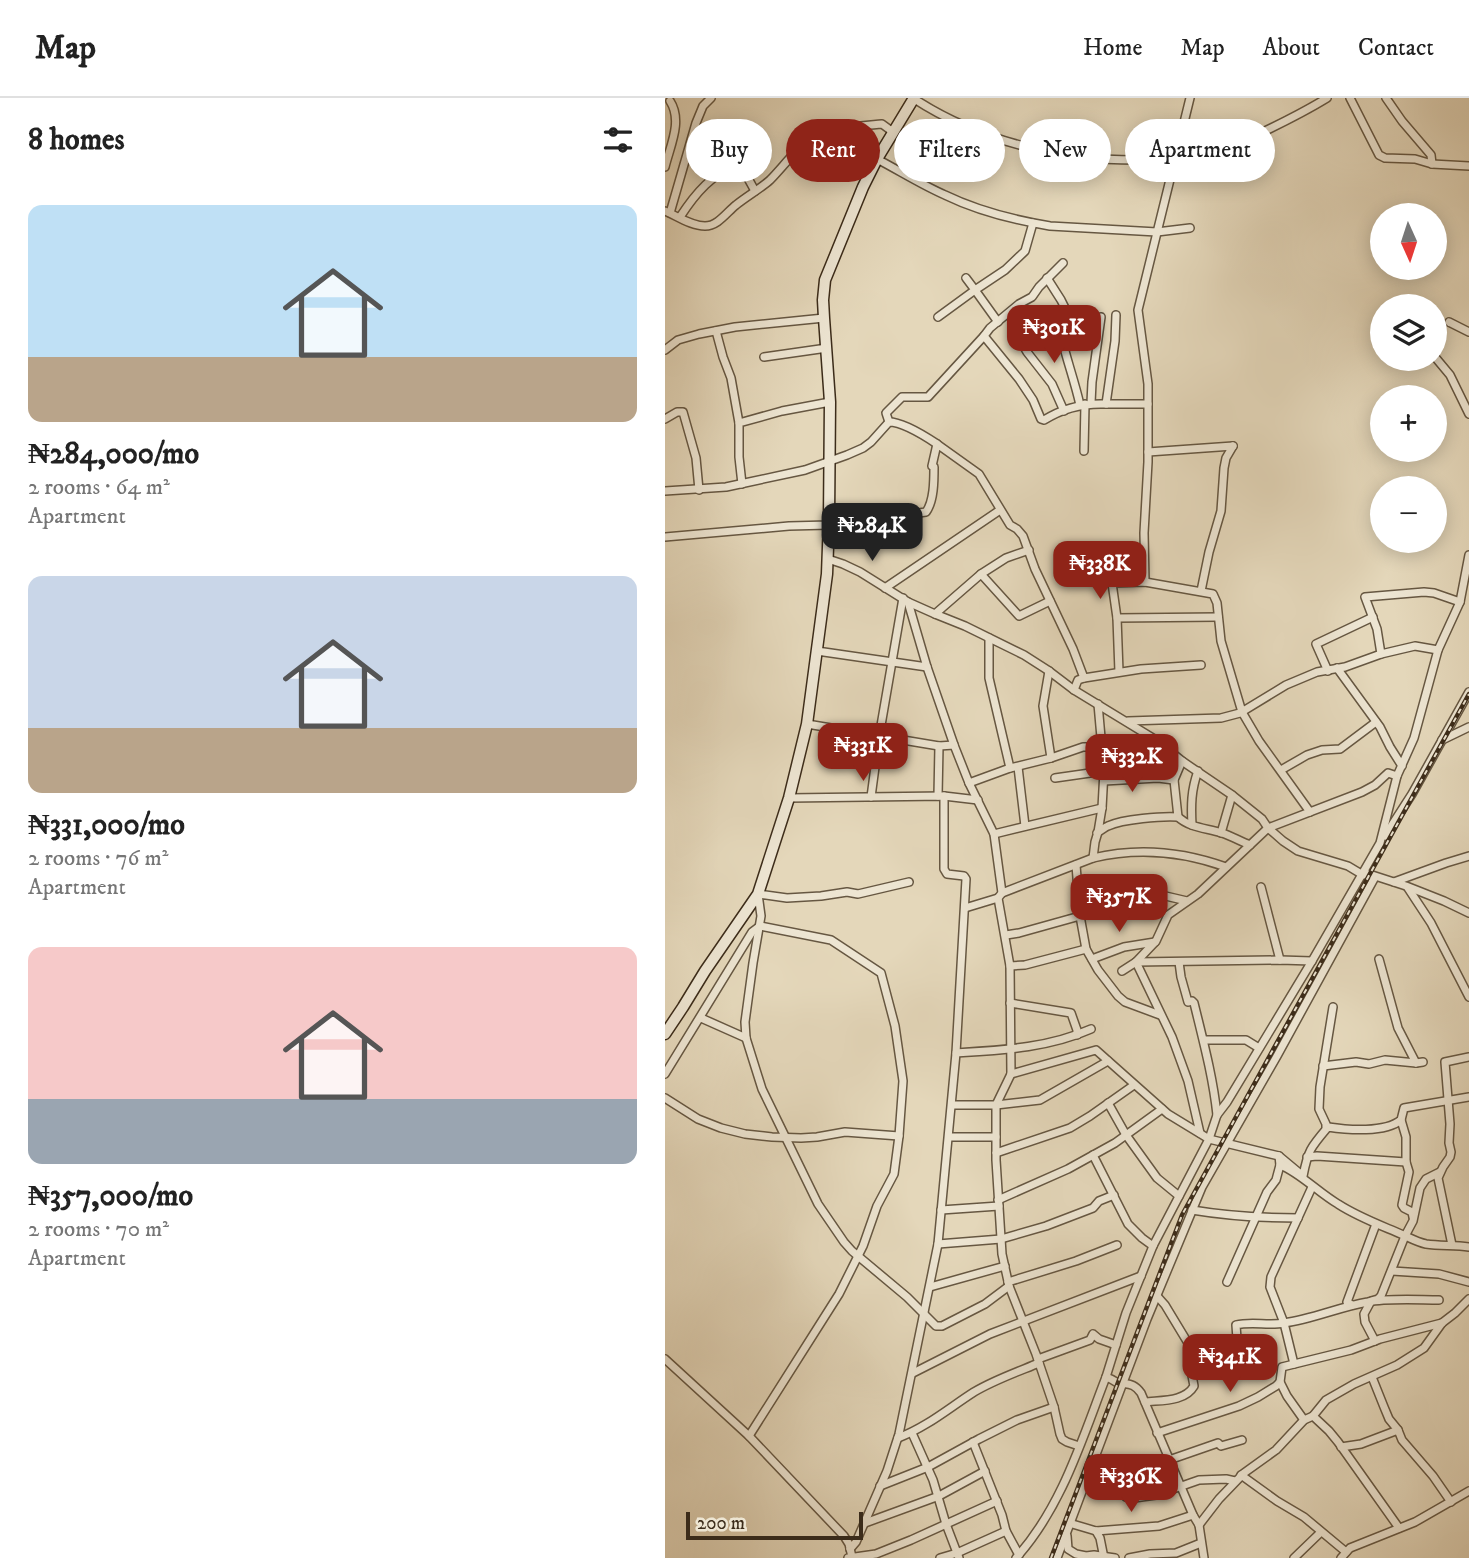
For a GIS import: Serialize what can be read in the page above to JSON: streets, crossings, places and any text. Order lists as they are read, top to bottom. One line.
{"scale_bar":"200 m","north":"bottom","page":{"header":"Map","nav":["Home","Map","About","Contact"],"heading":"8 homes","chip":["Buy","Rent","Filters","New","Apartment"],"list":[{"name":"₦284,000/mo","note":"2 rooms · 64 m² · Apartment"},{"name":"₦331,000/mo","note":"2 rooms · 76 m² · Apartment"},{"name":"₦357,000/mo","note":"2 rooms · 70 m² · Apartment"}],"map_buttons":["+","−"],"price":["₦301K","₦284K","₦338K","₦331K","₦332K","₦357K","₦341K","₦336K"],"scale":"200 m"}}
